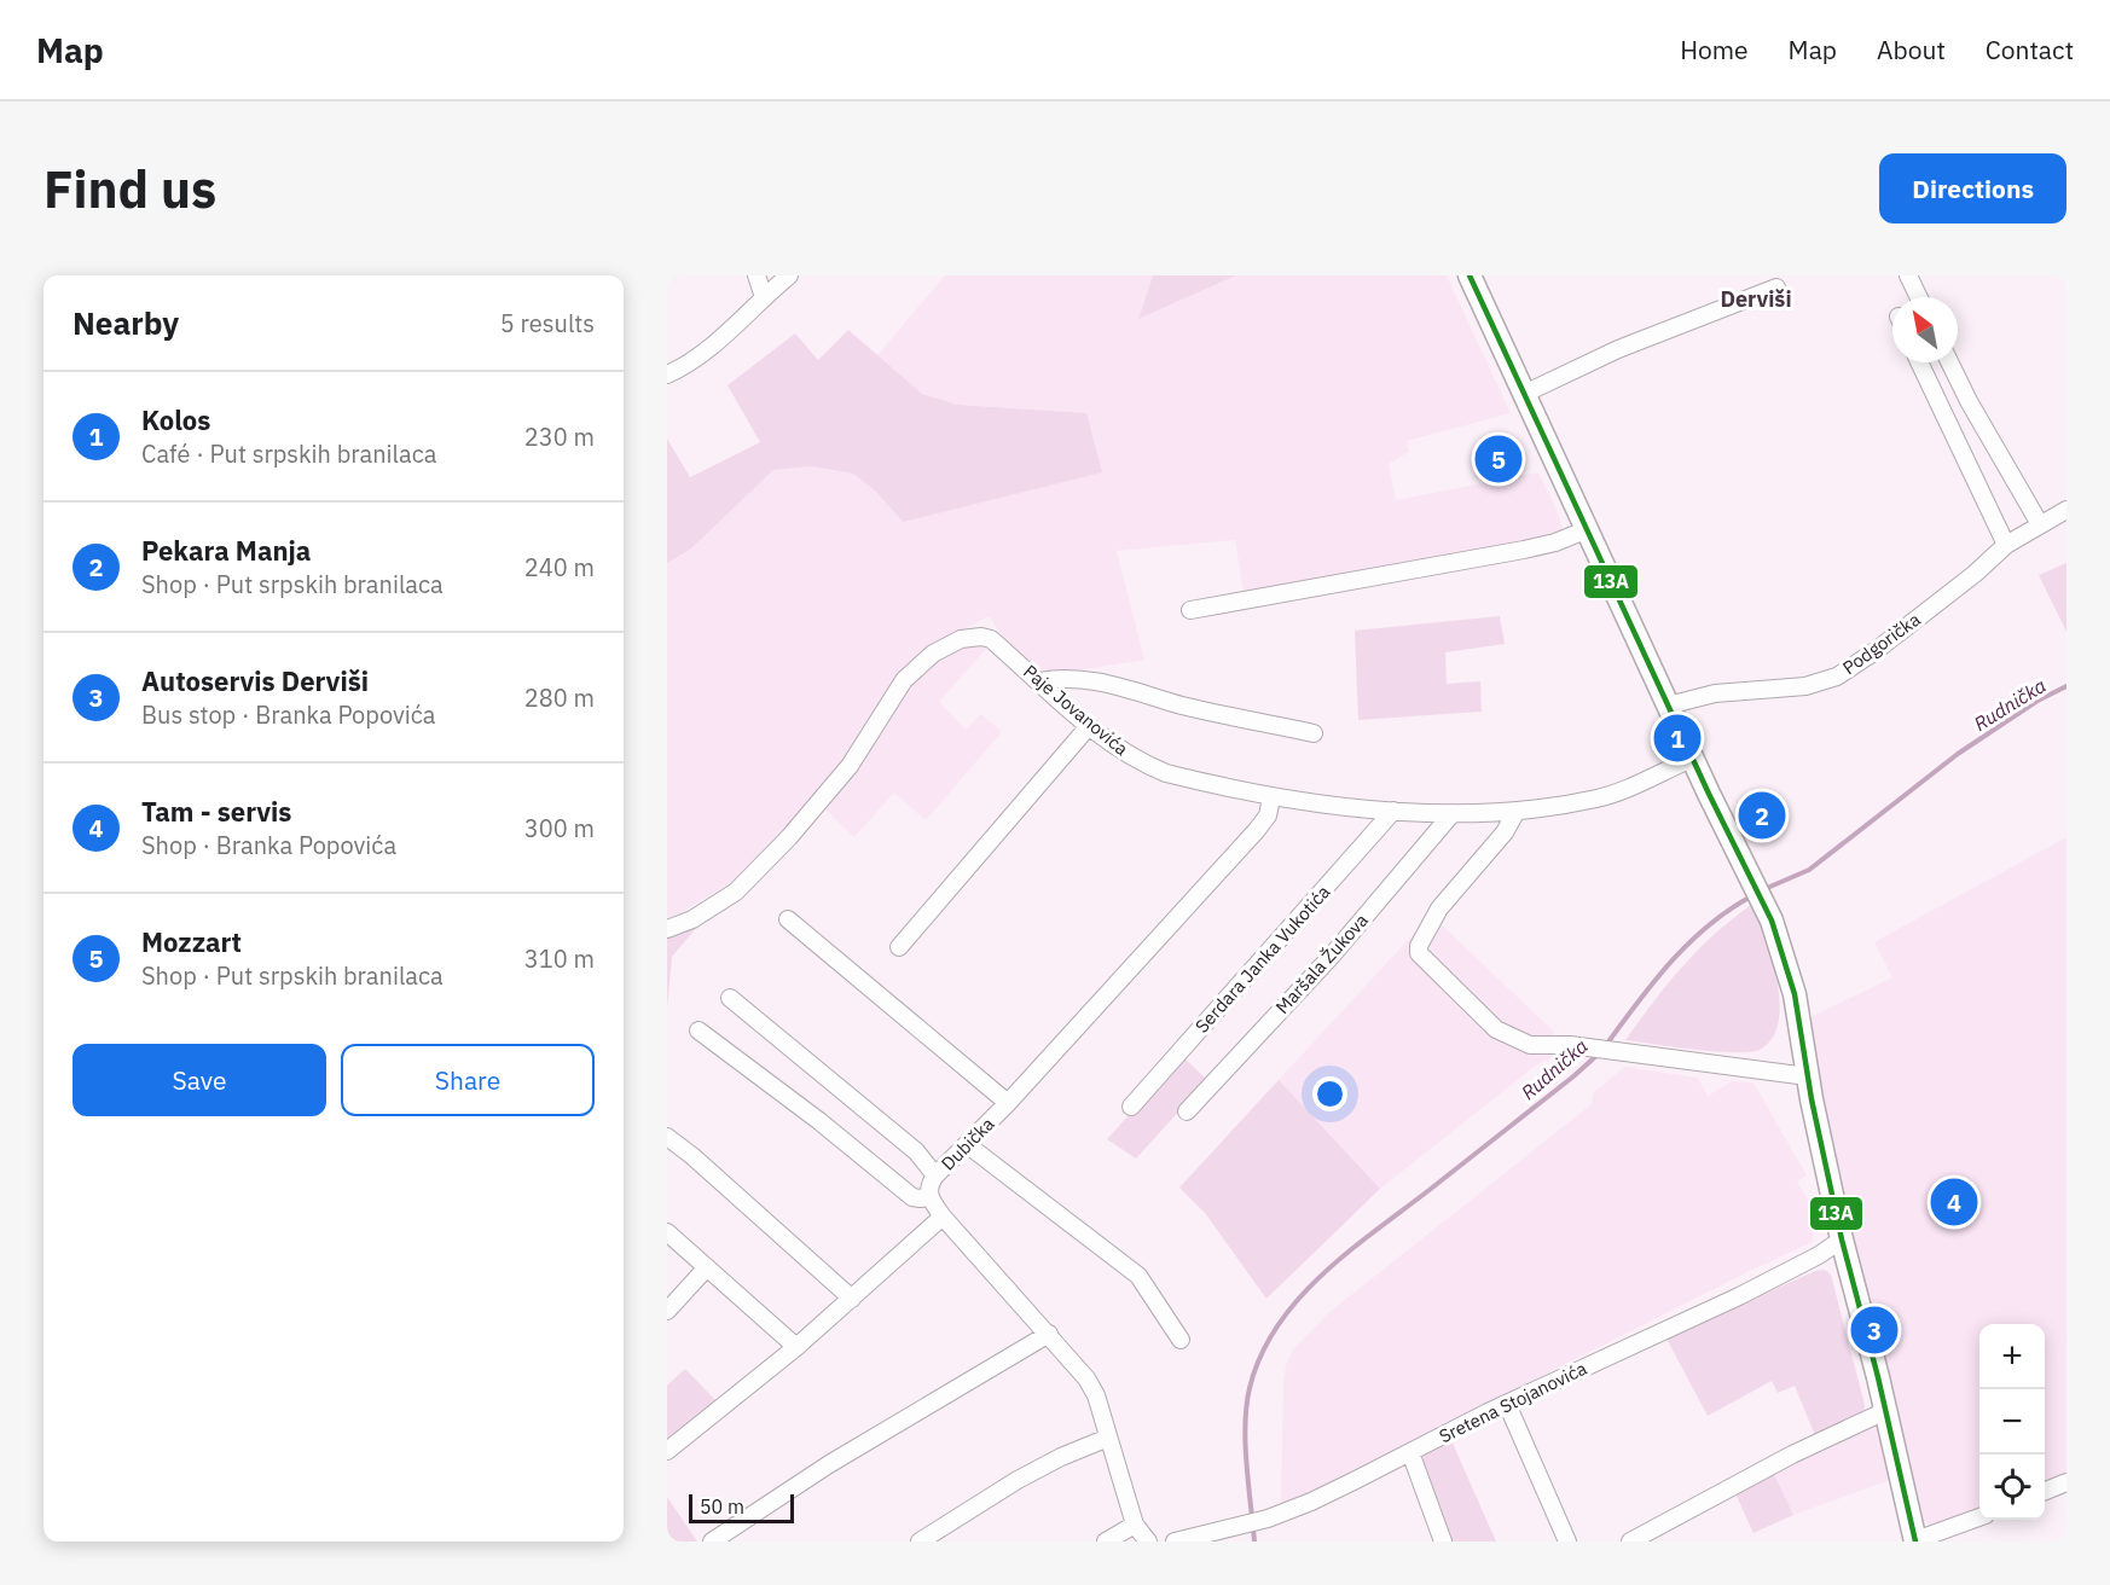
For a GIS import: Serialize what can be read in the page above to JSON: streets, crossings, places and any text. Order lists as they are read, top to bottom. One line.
{"streets":{"street":["Podgorička","Paje Jovanovića","Serdara Janka Vukotića","Maršala Žukova","Dubička","Sretena Stojanovića"]},"crossings":[["Paje Jovanovića","Serdara Janka Vukotića"],["Paje Jovanovića","Maršala Žukova"],["Paje Jovanovića","Dubička"]],"districts":["Derviši"],"water":["Rudnička"],"lines":["transit line 13A"],"scale_bar":"50 m","north":"top left","page":{"header":"Map","nav":["Home","Map","About","Contact"],"buttons":["Directions",["Save","Share"]],"title":"Find us","heading":["Nearby","5 results"],"list":[{"mark":"1","name":"Kolos","note":"Café · Put srpskih branilaca","value":"230 m"},{"mark":"2","name":"Pekara Manja","note":"Shop · Put srpskih branilaca","value":"240 m"},{"mark":"3","name":"Autoservis Derviši","note":"Bus stop · Branka Popovića","value":"280 m"},{"mark":"4","name":"Tam - servis","note":"Shop · Branka Popovića","value":"300 m"},{"mark":"5","name":"Mozzart","note":"Shop · Put srpskih branilaca","value":"310 m"}],"pins":["5","1","2","4","3"],"map_buttons":["+","−"],"scale":"50 m"}}
